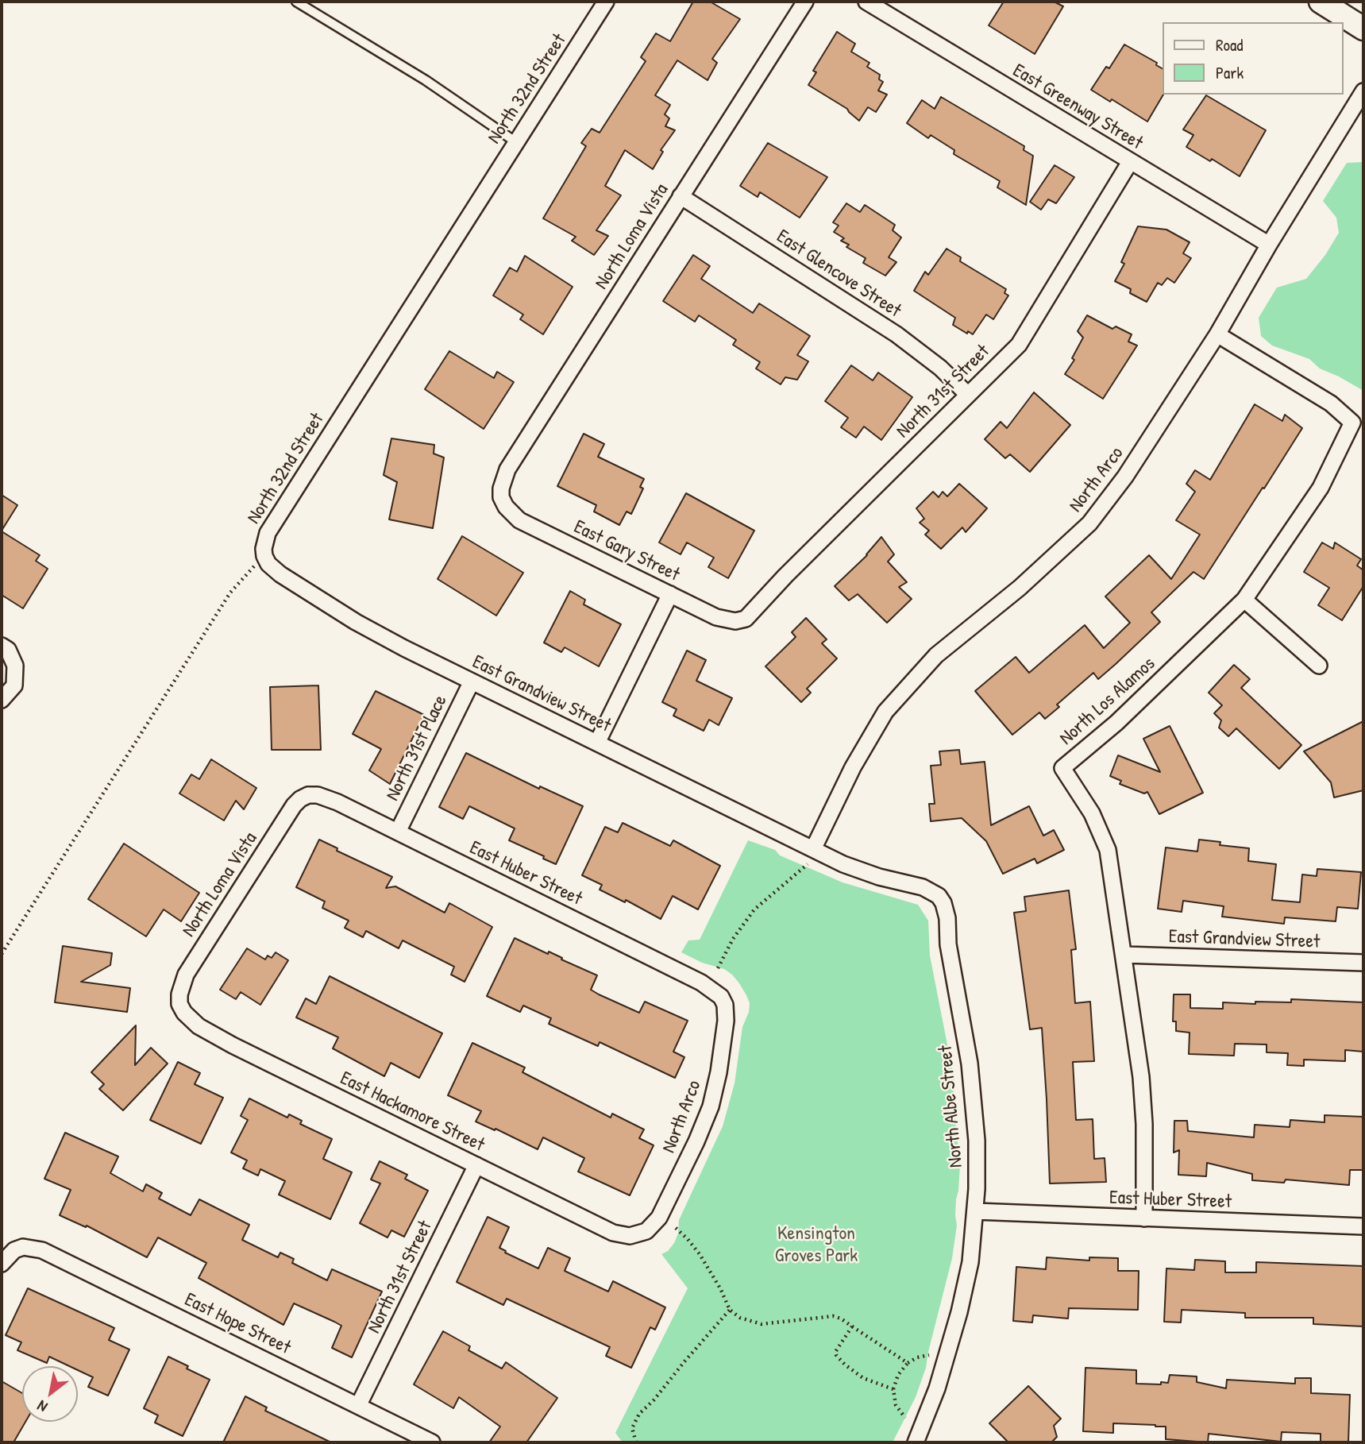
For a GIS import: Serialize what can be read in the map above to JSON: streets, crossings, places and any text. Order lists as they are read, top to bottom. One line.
{"streets":{"street":["North 32nd Street","East Greenway Street","North Loma Vista","East Glencove Street","North 31st Street","North Arco","East Gary Street","East Grandview Street","North Los Alamos","North 31st Place","East Huber Street","North Albe Street","East Hackamore Street","East Hope Street"]},"crossings":[["North 32nd Street","East Grandview Street"],["East Greenway Street","North 31st Street"],["East Greenway Street","North Arco"],["North Loma Vista","East Glencove Street"],["North Loma Vista","East Gary Street"],["North Loma Vista","East Huber Street"],["North Loma Vista","East Hackamore Street"],["East Glencove Street","North 31st Street"],["North 31st Street","East Gary Street"],["North 31st Street","East Hackamore Street"],["North 31st Street","East Hope Street"],["North Arco","East Grandview Street"],["North Arco","North Los Alamos"],["North Arco","East Huber Street"],["North Arco","North Albe Street"],["North Arco","East Hackamore Street"],["East Grandview Street","North Los Alamos"],["East Grandview Street","North 31st Place"],["East Grandview Street","North Albe Street"],["North Los Alamos","East Huber Street"],["North 31st Place","East Huber Street"],["East Huber Street","North Albe Street"]],"parks":["Kensington Groves Park"],"legend":["Road","Park"],"north":"bottom left"}
